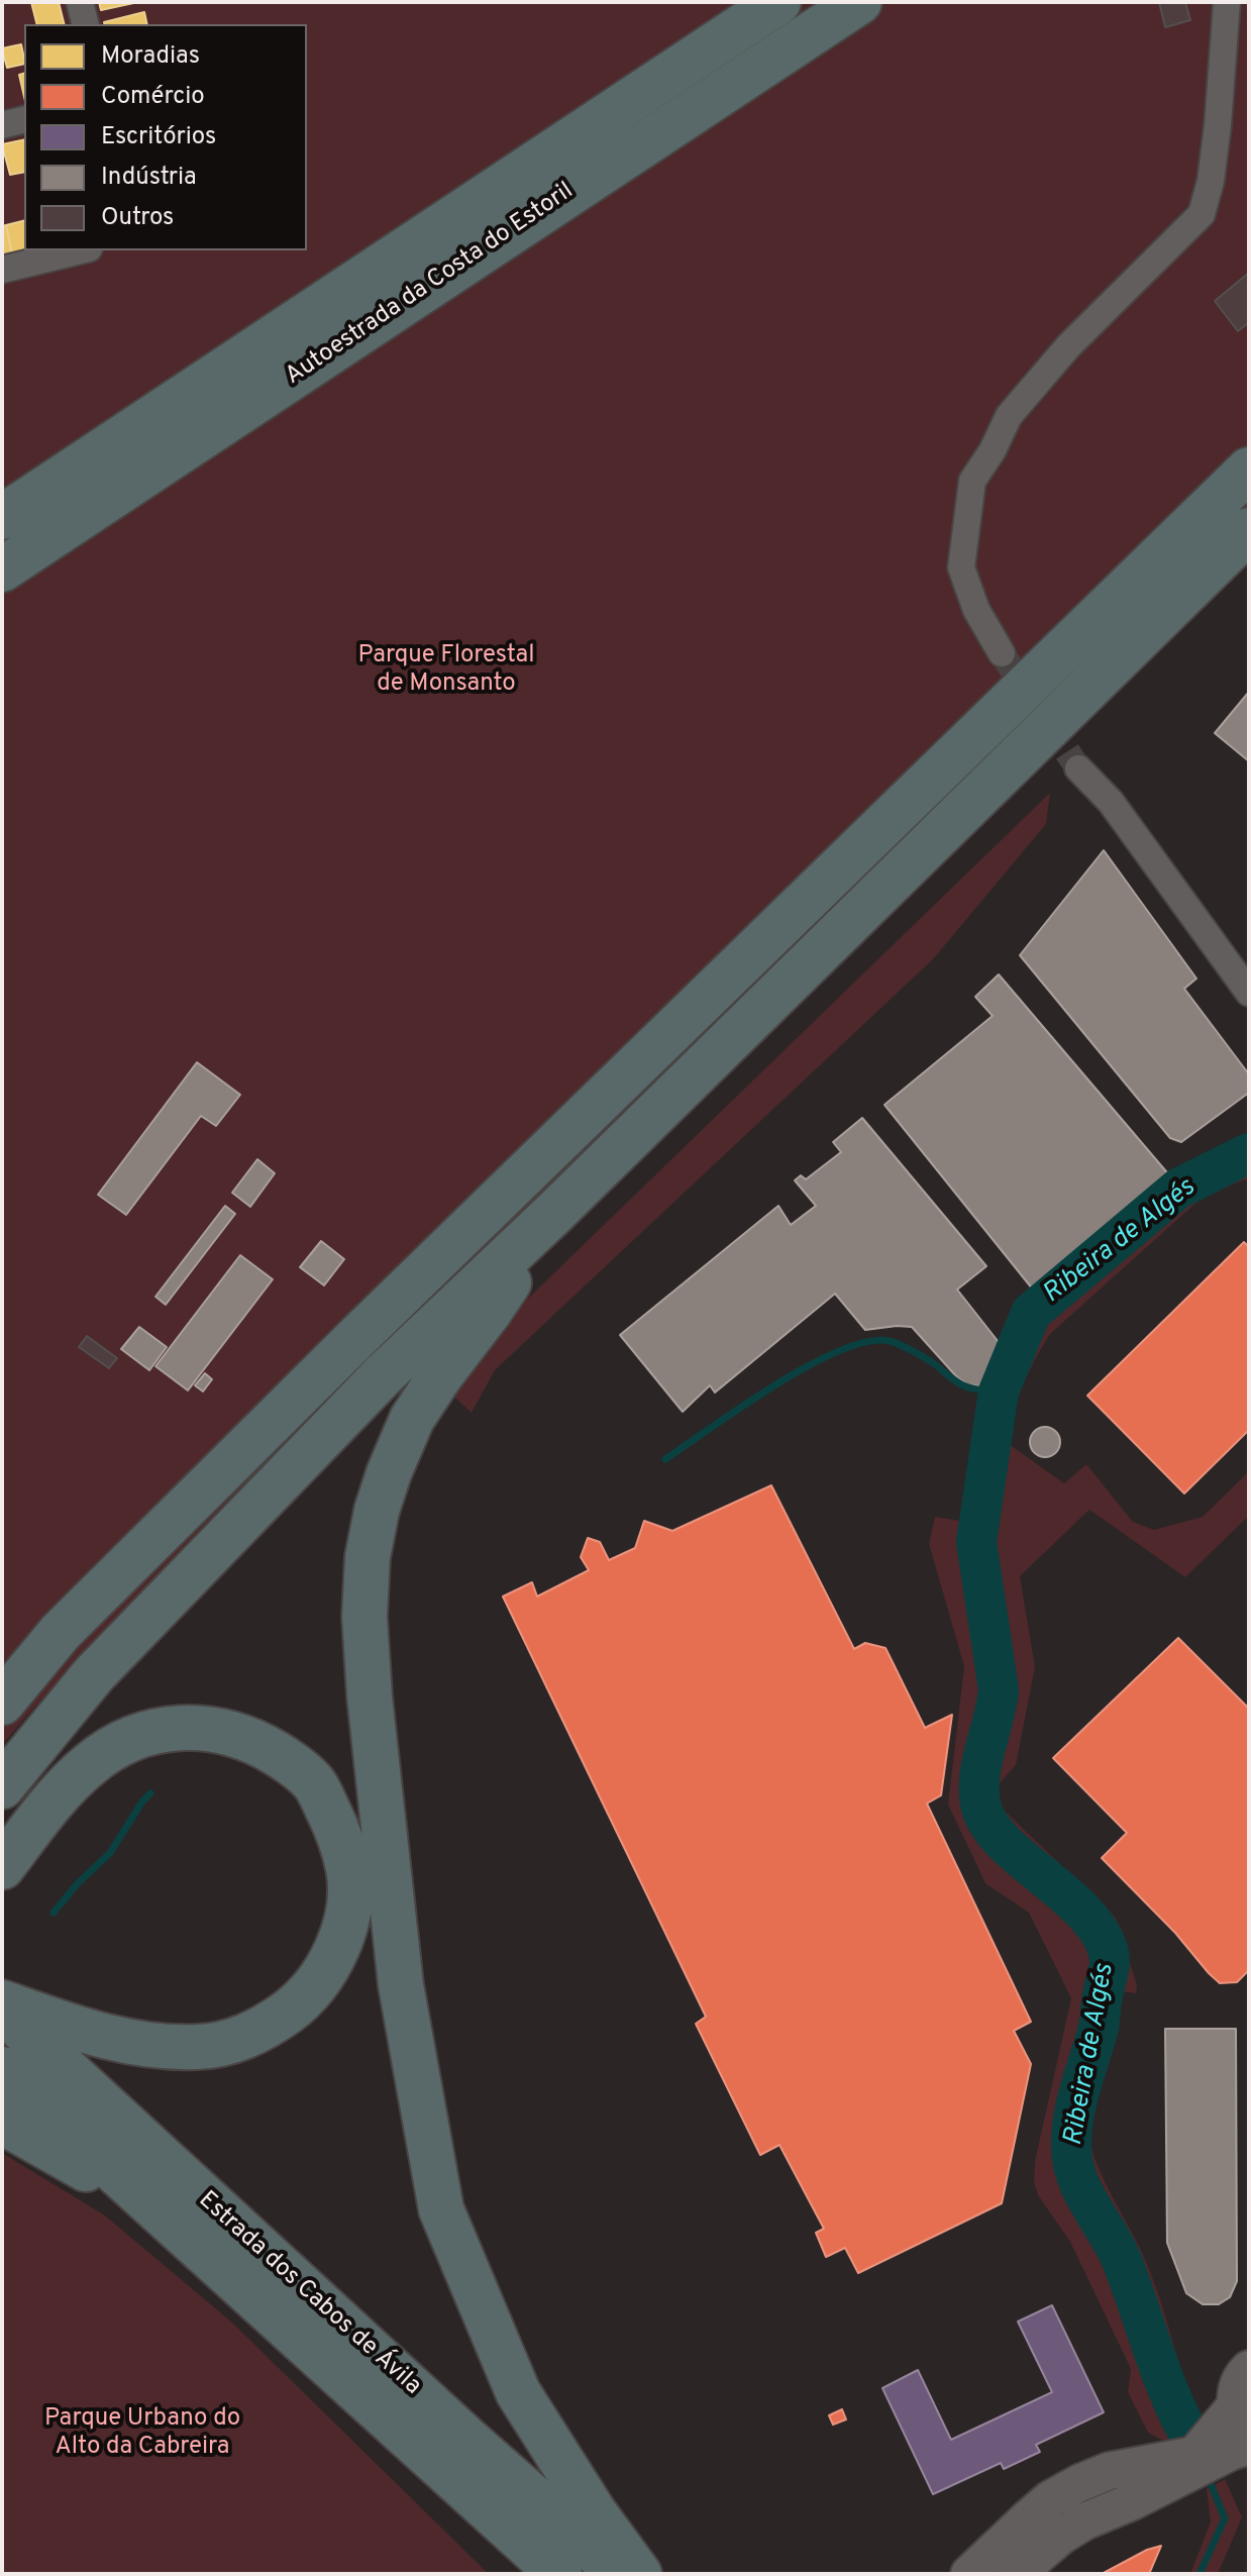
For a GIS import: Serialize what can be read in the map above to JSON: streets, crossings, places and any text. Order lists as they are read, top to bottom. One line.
{"streets":{"highway":["Autoestrada da Costa do Estoril","Estrada dos Cabos de Ávila"]},"water":["Ribeira de Algés"],"parks":["Parque Florestal de Monsanto","Parque Urbano do Alto da Cabreira"],"legend":["Moradias","Comércio","Escritórios","Indústria","Outros"]}
